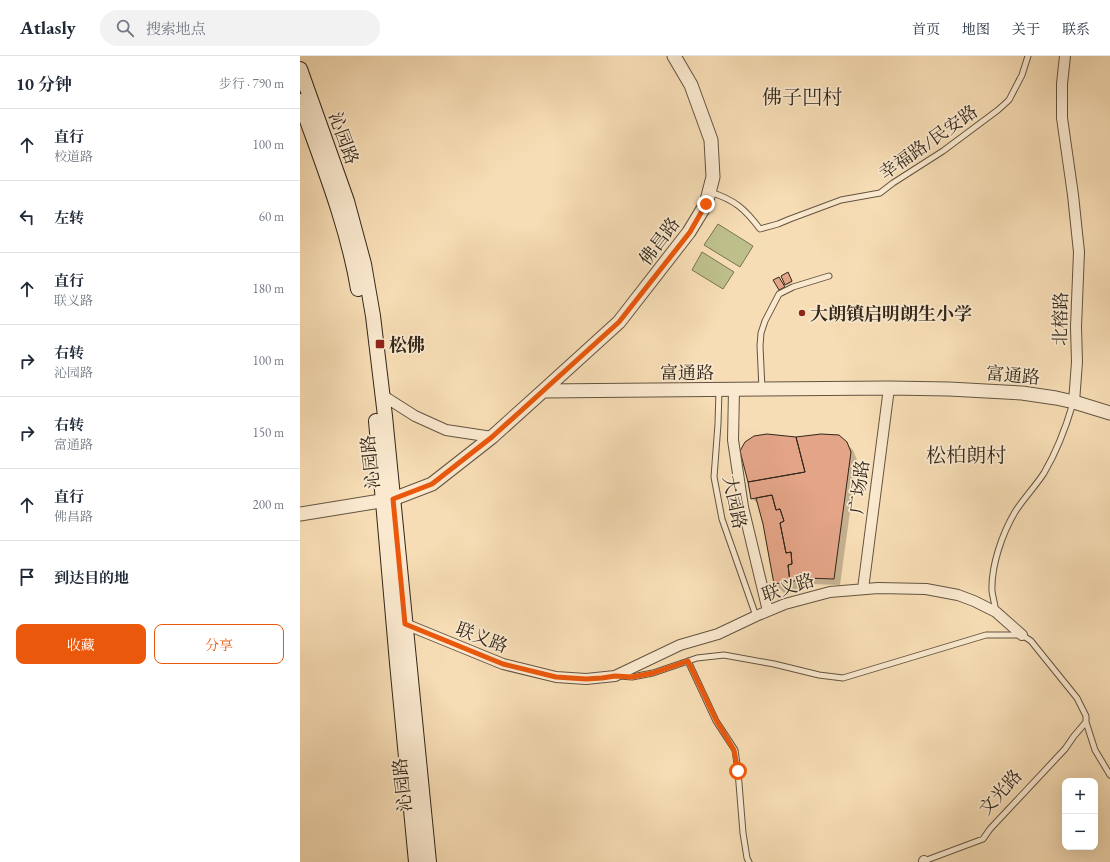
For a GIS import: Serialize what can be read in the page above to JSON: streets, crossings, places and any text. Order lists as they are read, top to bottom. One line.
{"streets":{"main road":["沁园路"],"street":["佛昌路","北榕路","富通路","广场路","联义路"],"lane":["幸福路/民安路","大园路","文光路"]},"crossings":[["沁园路","联义路"],["幸福路/民安路","佛昌路"],["佛昌路","富通路"],["北榕路","富通路"],["北榕路","联义路"],["富通路","广场路"],["富通路","大园路"],["广场路","联义路"],["大园路","联义路"],["联义路","文光路"]],"districts":["佛子凹村","松柏朗村"],"places":{"other":["大朗镇启明朗生小学"],"transit":["松佛"]},"page":{"header":"Atlasly","search":"搜索地点","nav":["首页","地图","关于","联系"],"heading":["10 分钟","步行 · 790 m"],"list":[["直行","校道路","100 m"],["左转","60 m"],["直行","联义路","180 m"],["右转","沁园路","100 m"],["右转","富通路","150 m"],["直行","佛昌路","200 m"],"到达目的地"],"buttons":["收藏","分享"],"map_buttons":["+","−"]}}
